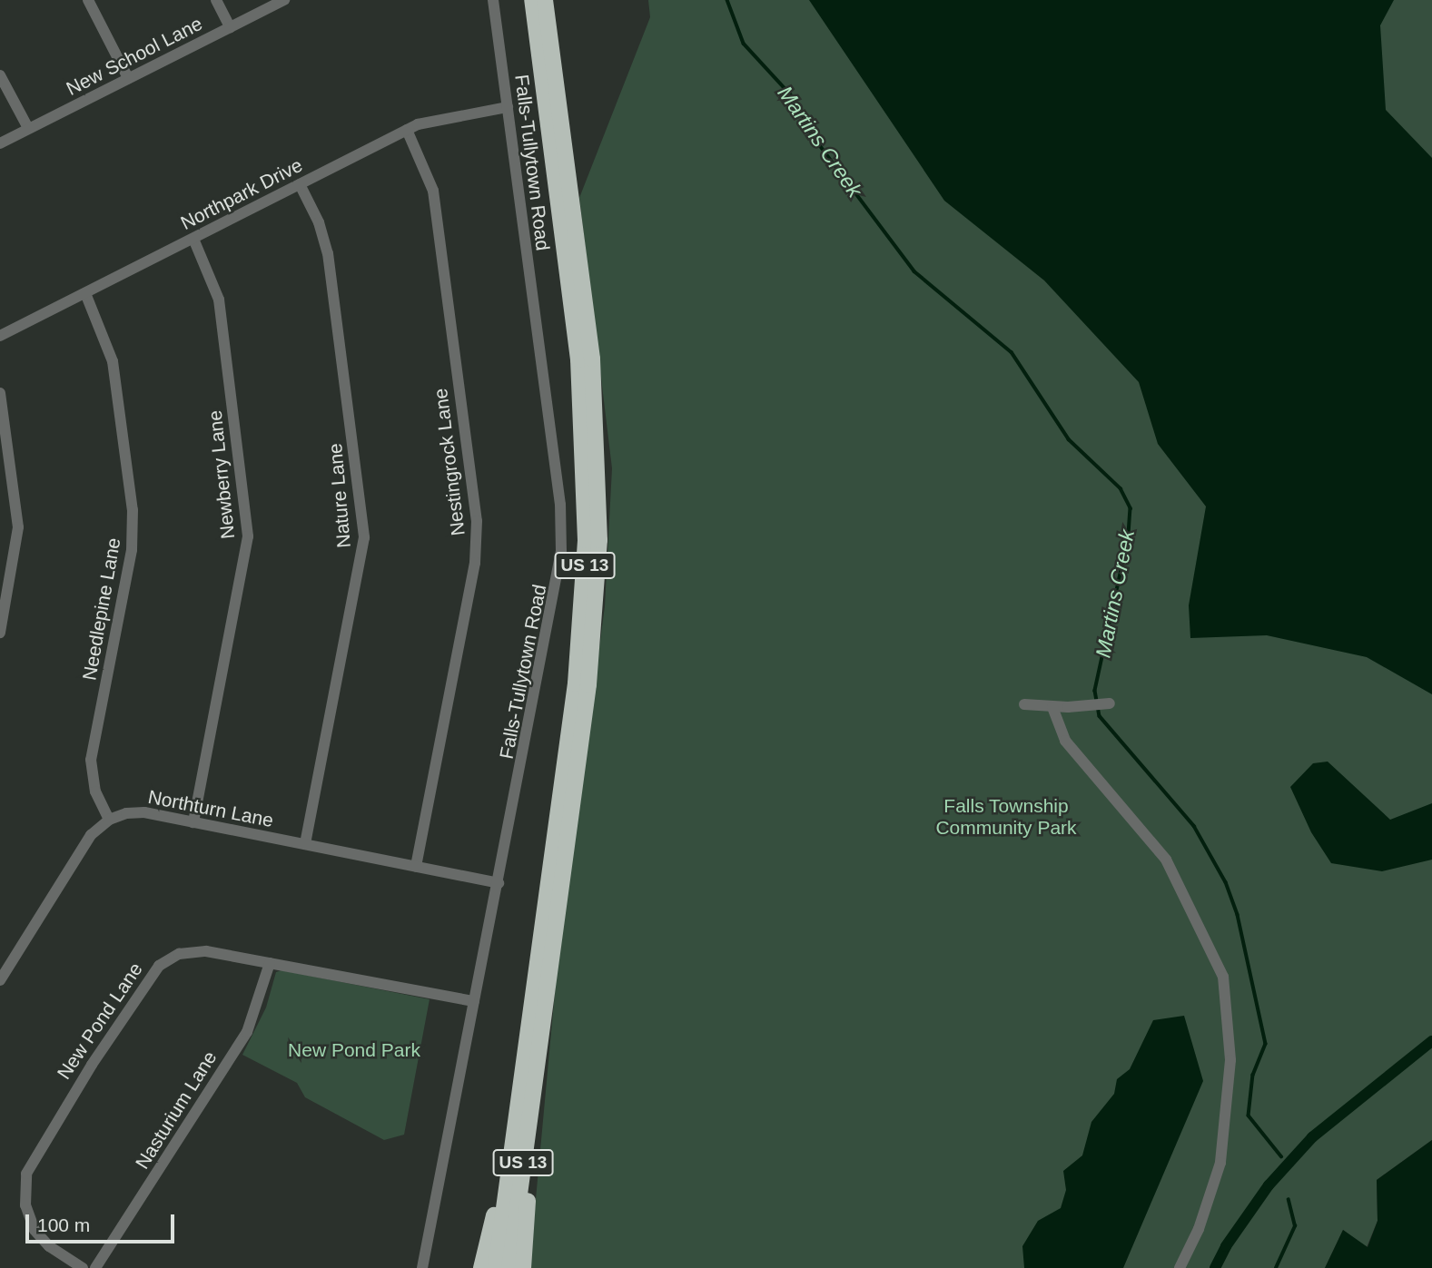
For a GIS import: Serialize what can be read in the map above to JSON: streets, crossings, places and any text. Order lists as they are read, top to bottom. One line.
{"streets":{"highway":["US 13"],"street":["New School Lane","Falls-Tullytown Road","Northpark Drive","Nestingrock Lane","Newberry Lane","Nature Lane","Needlepine Lane","Northturn Lane","New Pond Lane","Nasturium Lane"]},"crossings":[["Falls-Tullytown Road","Northpark Drive"],["Falls-Tullytown Road","Northturn Lane"],["Falls-Tullytown Road","New Pond Lane"],["Northpark Drive","Nestingrock Lane"],["Northpark Drive","Newberry Lane"],["Northpark Drive","Nature Lane"],["Northpark Drive","Needlepine Lane"],["Nestingrock Lane","Northturn Lane"],["Newberry Lane","Northturn Lane"],["Nature Lane","Northturn Lane"],["Needlepine Lane","Northturn Lane"],["New Pond Lane","Nasturium Lane"]],"water":["Martins Creek"],"parks":["Falls Township Community Park","New Pond Park"],"scale_bar":"100 m"}
